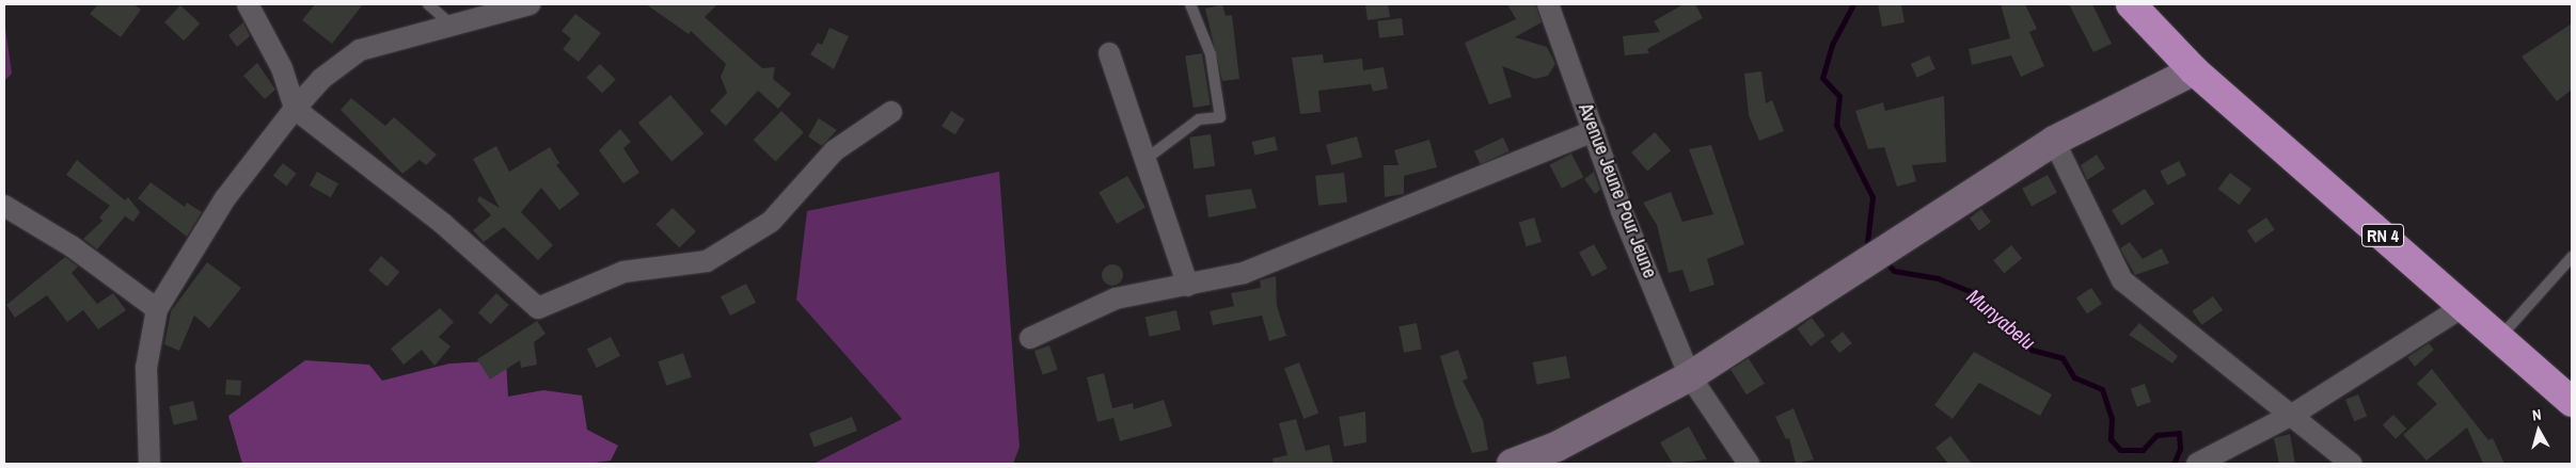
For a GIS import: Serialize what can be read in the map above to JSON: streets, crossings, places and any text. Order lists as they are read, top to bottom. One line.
{"streets":{"highway":["RN 4"],"street":["Avenue Jeune Pour Jeune"]},"water":["Munyabelu"],"north":"top"}
